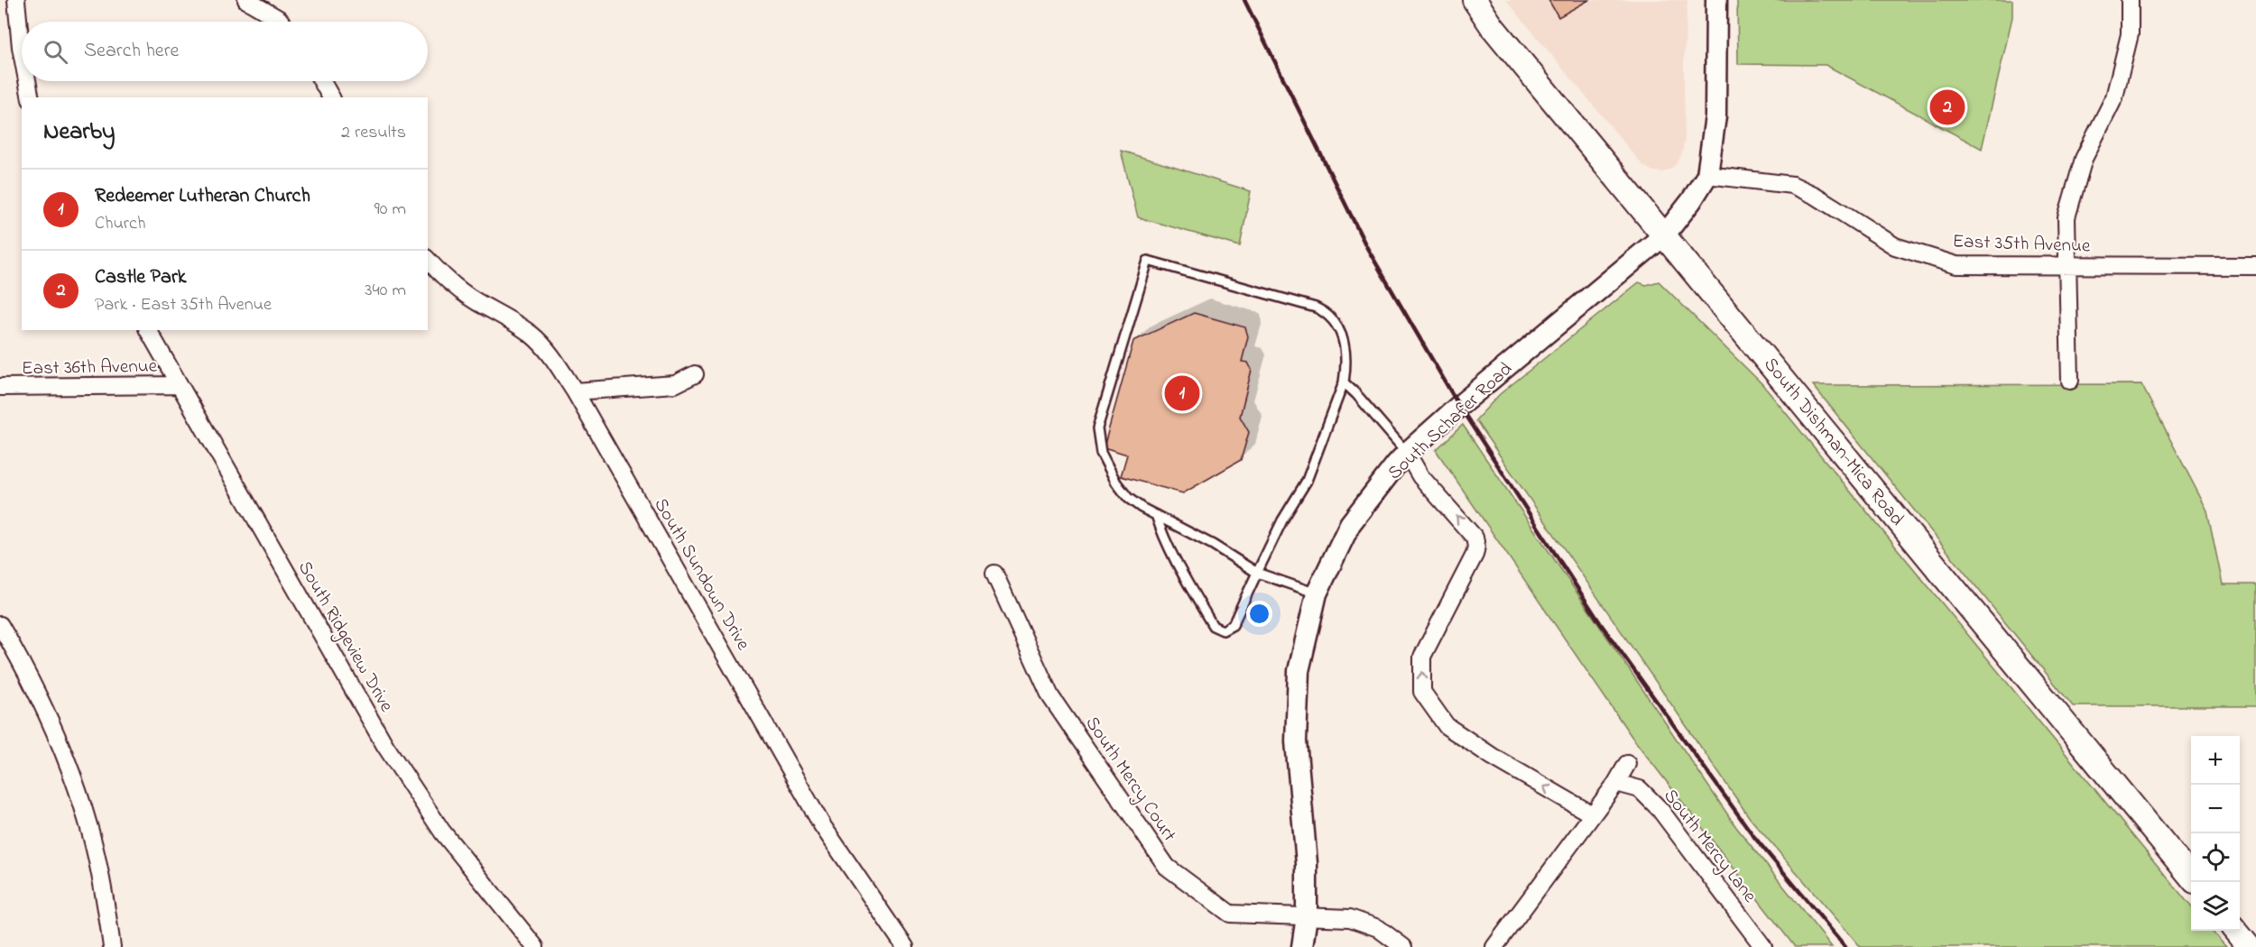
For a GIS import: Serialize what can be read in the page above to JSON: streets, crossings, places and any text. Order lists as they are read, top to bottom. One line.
{"streets":{"main road":["South Dishman-Mica Road"],"street":["East 35th Avenue","East 36th Avenue","South Schafer Road","South Sundown Drive","South Ridgeview Drive","South Mercy Court","South Mercy Lane"]},"crossings":[["East 35th Avenue","South Schafer Road"],["East 36th Avenue","South Ridgeview Drive"],["South Schafer Road","South Dishman-Mica Road"],["South Schafer Road","South Mercy Court"]],"page":{"search":"Search here","pins":["2","1"],"heading":["Nearby","2 results"],"list":[{"mark":"1","name":"Redeemer Lutheran Church","note":"Church","value":"90 m"},{"mark":"2","name":"Castle Park","note":"Park · East 35th Avenue","value":"340 m"}],"map_buttons":["+","−"]}}
